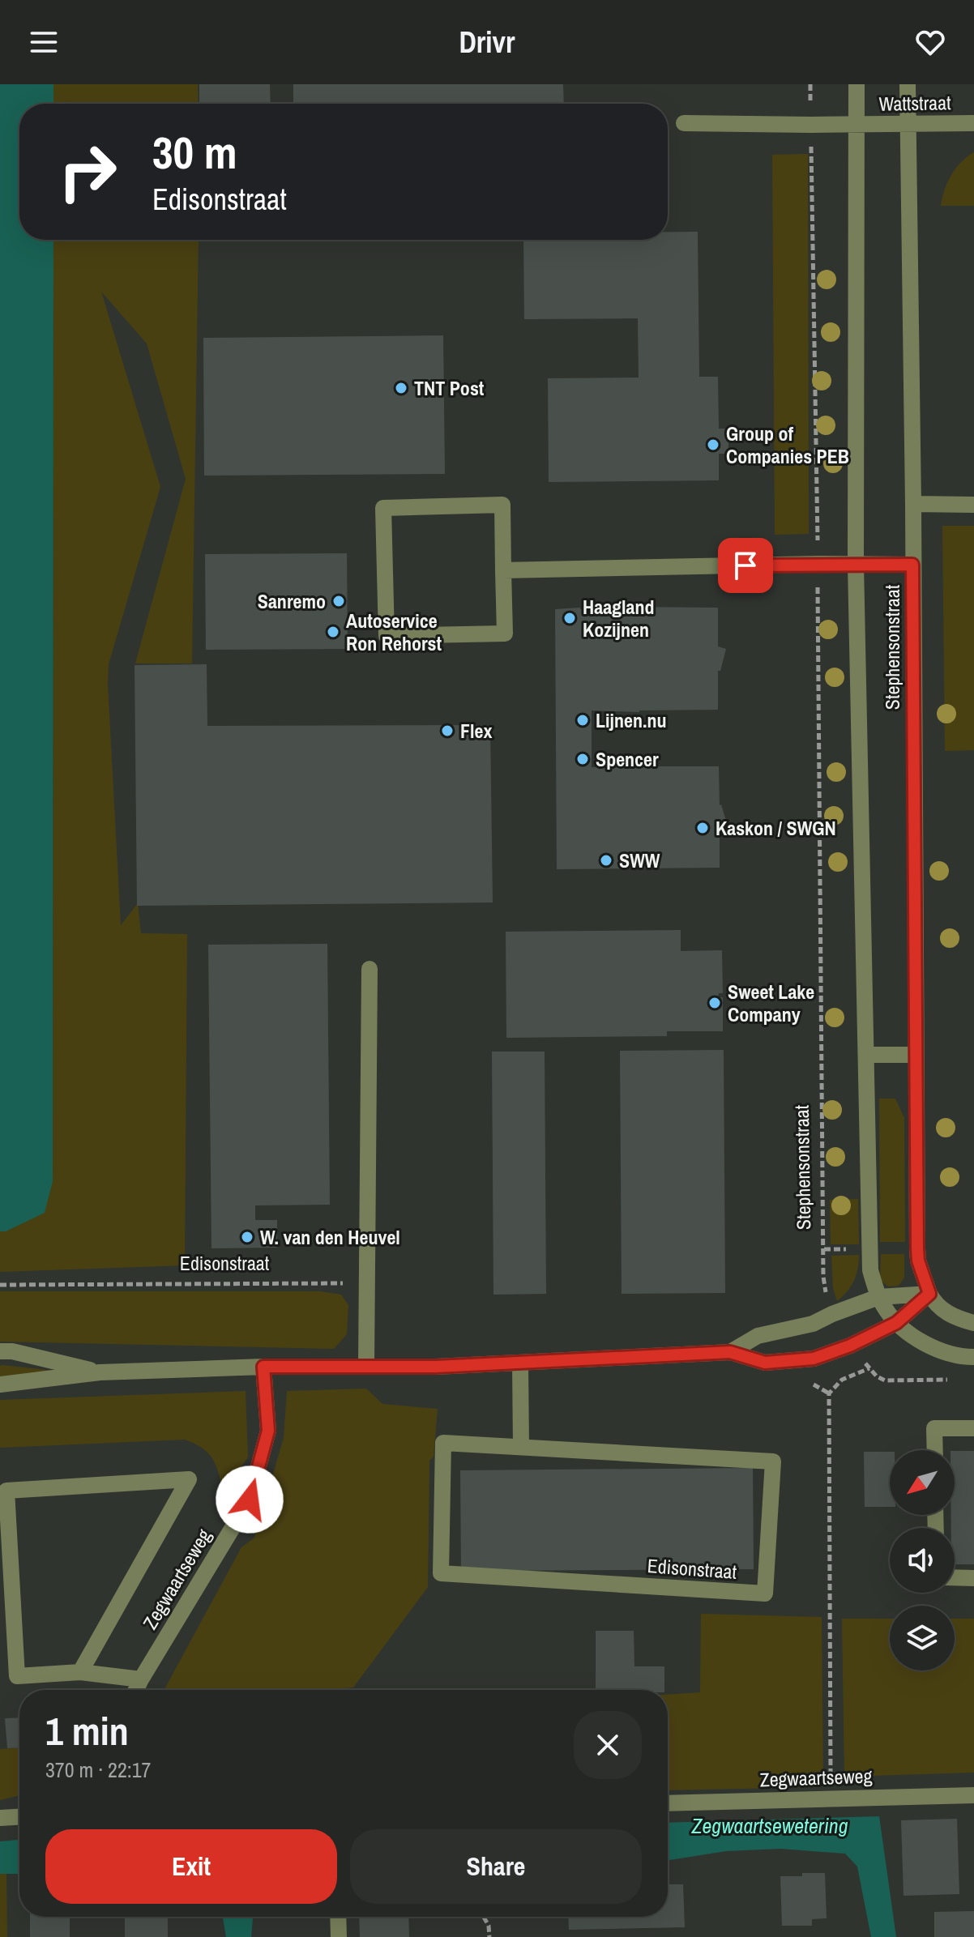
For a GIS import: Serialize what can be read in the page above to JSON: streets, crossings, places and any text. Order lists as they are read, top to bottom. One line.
{"streets":{"street":["Wattstraat","Stephensonstraat","Edisonstraat","Zegwaartseweg"]},"crossings":[["Wattstraat","Stephensonstraat"]],"water":["Zegwaartsewetering"],"places":["TNT Post","Group of Companies PEB","Sanremo","Haagland Kozijnen","Autoservice Ron Rehorst","Lijnen.nu","Flex","Spencer","Kaskon / SWGN","SWW","Sweet Lake Company","W. van den Heuvel"],"north":"bottom left","page":{"header":"Drivr","turn":["30 m","Edisonstraat"],"heading":["1 min","370 m · 22:17"],"buttons":["Exit","Share"]}}
